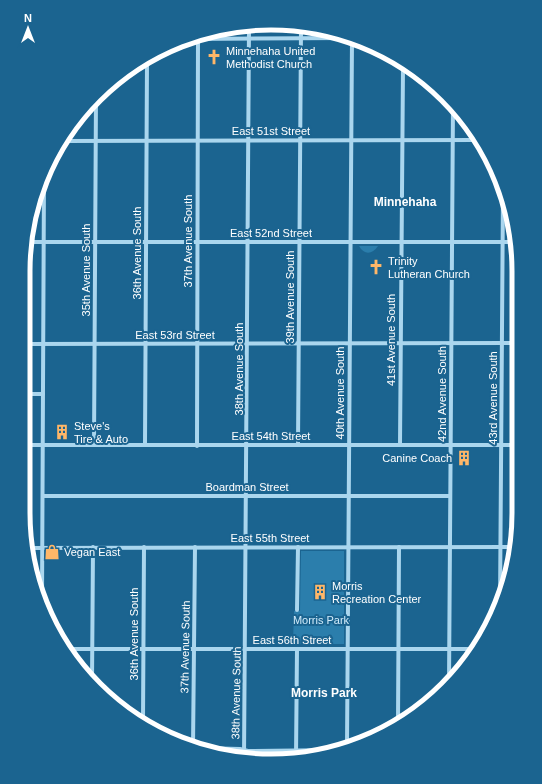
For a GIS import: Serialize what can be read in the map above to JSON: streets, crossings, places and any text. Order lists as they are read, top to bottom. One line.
{"streets":{"street":["East 51st Street","East 52nd Street","37th Avenue South","36th Avenue South","35th Avenue South","39th Avenue South","East 53rd Street","41st Avenue South","38th Avenue South","40th Avenue South","42nd Avenue South","43rd Avenue South","East 54th Street","Boardman Street","East 55th Street","East 56th Street"]},"crossings":[["East 51st Street","37th Avenue South"],["East 51st Street","36th Avenue South"],["East 51st Street","35th Avenue South"],["East 51st Street","39th Avenue South"],["East 51st Street","41st Avenue South"],["East 51st Street","38th Avenue South"],["East 51st Street","40th Avenue South"],["East 51st Street","42nd Avenue South"],["East 52nd Street","37th Avenue South"],["East 52nd Street","36th Avenue South"],["East 52nd Street","35th Avenue South"],["East 52nd Street","39th Avenue South"],["East 52nd Street","41st Avenue South"],["East 52nd Street","38th Avenue South"],["East 52nd Street","40th Avenue South"],["East 52nd Street","42nd Avenue South"],["East 52nd Street","43rd Avenue South"],["37th Avenue South","East 53rd Street"],["37th Avenue South","East 54th Street"],["37th Avenue South","East 55th Street"],["37th Avenue South","East 56th Street"],["36th Avenue South","East 53rd Street"],["36th Avenue South","East 54th Street"],["36th Avenue South","East 55th Street"],["36th Avenue South","East 56th Street"],["35th Avenue South","East 53rd Street"],["35th Avenue South","East 54th Street"],["39th Avenue South","East 53rd Street"],["39th Avenue South","East 54th Street"],["East 53rd Street","41st Avenue South"],["East 53rd Street","38th Avenue South"],["East 53rd Street","40th Avenue South"],["East 53rd Street","42nd Avenue South"],["East 53rd Street","43rd Avenue South"],["41st Avenue South","East 54th Street"],["38th Avenue South","East 54th Street"],["38th Avenue South","Boardman Street"],["38th Avenue South","East 55th Street"],["38th Avenue South","East 56th Street"],["40th Avenue South","East 54th Street"],["40th Avenue South","Boardman Street"],["40th Avenue South","East 55th Street"],["40th Avenue South","East 56th Street"],["42nd Avenue South","East 54th Street"],["42nd Avenue South","Boardman Street"],["42nd Avenue South","East 55th Street"],["42nd Avenue South","East 56th Street"],["43rd Avenue South","East 54th Street"],["43rd Avenue South","East 55th Street"]],"districts":["Minnehaha","Morris Park"],"parks":["Morris Park"],"places":{"church":["Minnehaha United Methodist Church","Trinity Lutheran Church"],"building":["Steve's Tire & Auto","Canine Coach","Morris Recreation Center"],"shop":["Vegan East"]},"north":"top"}
